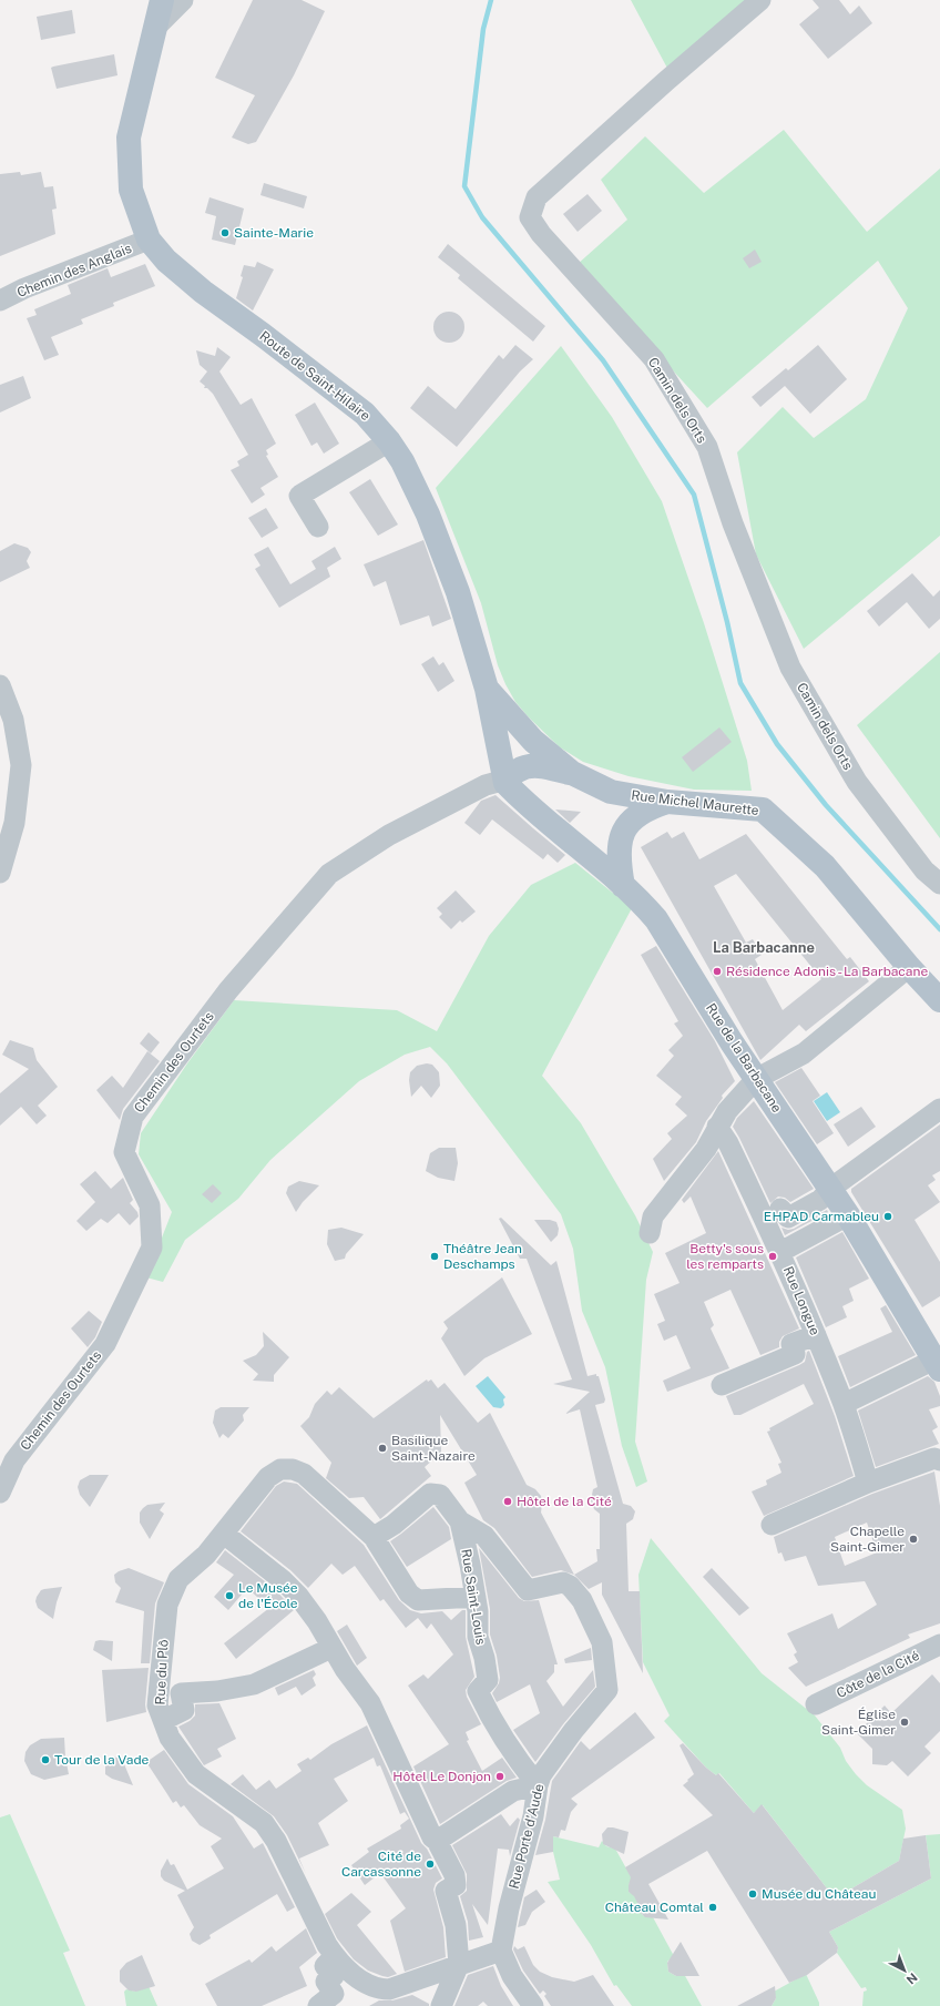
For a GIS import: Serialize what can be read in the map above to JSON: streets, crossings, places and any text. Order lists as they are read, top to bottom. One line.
{"streets":{"main road":["Route de Saint-Hilaire","Rue Michel Maurette","Rue de la Barbacane"],"street":["Chemin des Anglais","Camin dels Orts","Chemin des Ourtets","Rue Longue","Rue Saint-Louis","Rue du Plô","Côte de la Cité","Rue Porte d'Aude"]},"crossings":[["Chemin des Anglais","Route de Saint-Hilaire"],["Route de Saint-Hilaire","Rue Michel Maurette"],["Route de Saint-Hilaire","Rue de la Barbacane"],["Route de Saint-Hilaire","Chemin des Ourtets"],["Rue de la Barbacane","Chemin des Ourtets"],["Rue Saint-Louis","Rue Porte d'Aude"]],"districts":["La Barbacanne"],"places":["Sainte-Marie","Résidence Adonis - La Barbacane","EHPAD Carmableu","Théâtre Jean Deschamps","Betty's sous les remparts","Basilique Saint-Nazaire","Hôtel de la Cité","Chapelle Saint-Gimer","Le Musée de l'École","Église Saint-Gimer","Tour de la Vade","Hôtel Le Donjon","Cité de Carcassonne","Musée du Château","Château Comtal"],"north":"bottom right"}
